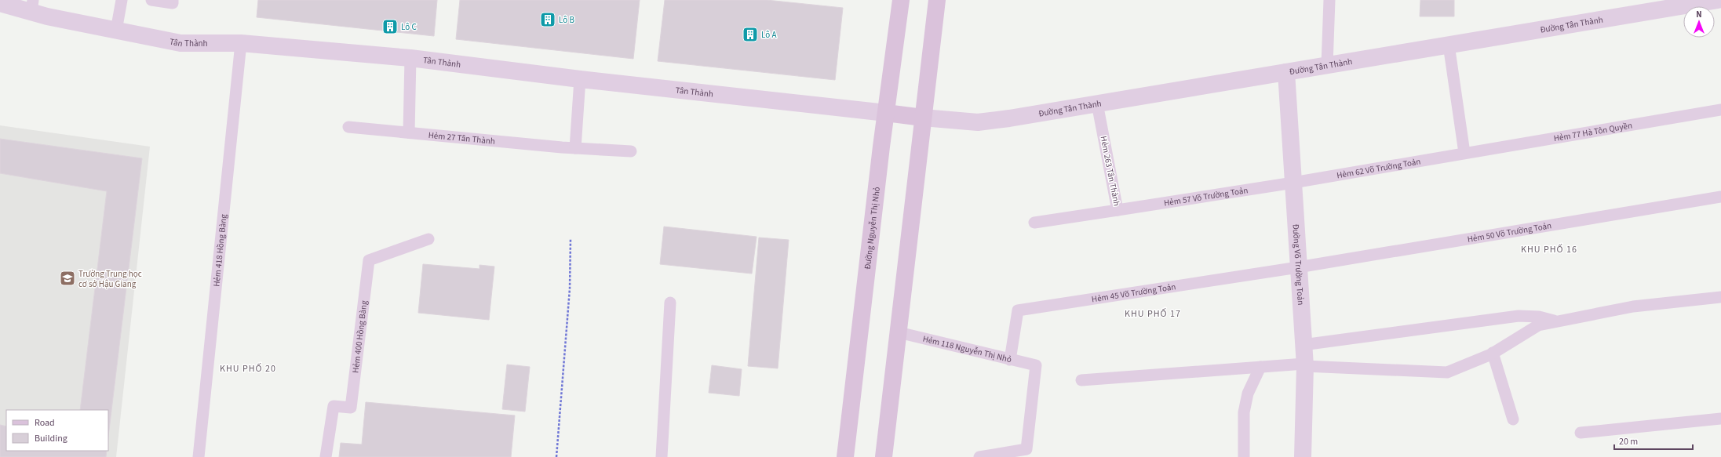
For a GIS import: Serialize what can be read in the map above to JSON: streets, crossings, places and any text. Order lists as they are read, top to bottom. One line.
{"streets":{"main road":["Đường Nguyễn Thị Nhỏ"],"street":["Đường Tân Thành","Tân Thành","Đường Võ Trường Toản"],"lane":["Hẻm 77 Hà Tôn Quyền","Hẻm 27 Tân Thành","Hẻm 62 Võ Trường Toản","Hẻm 263 Tân Thành","Hẻm 57 Võ Trường Toản","Hẻm 50 Võ Trường Toản","Hẻm 418 Hồng Bàng","Hẻm 45 Võ Trường Toản","Hẻm 400 Hồng Bàng","Hẻm 118 Nguyễn Thị Nhỏ"]},"crossings":[["Đường Tân Thành","Hẻm 263 Tân Thành"],["Đường Tân Thành","Đường Võ Trường Toản"],["Tân Thành","Đường Nguyễn Thị Nhỏ"],["Tân Thành","Hẻm 418 Hồng Bàng"],["Hẻm 77 Hà Tôn Quyền","Hẻm 62 Võ Trường Toản"],["Hẻm 62 Võ Trường Toản","Hẻm 57 Võ Trường Toản"],["Hẻm 62 Võ Trường Toản","Đường Võ Trường Toản"],["Hẻm 263 Tân Thành","Hẻm 57 Võ Trường Toản"],["Hẻm 57 Võ Trường Toản","Đường Võ Trường Toản"],["Hẻm 50 Võ Trường Toản","Đường Võ Trường Toản"],["Hẻm 50 Võ Trường Toản","Hẻm 45 Võ Trường Toản"],["Đường Võ Trường Toản","Hẻm 45 Võ Trường Toản"],["Hẻm 45 Võ Trường Toản","Hẻm 118 Nguyễn Thị Nhỏ"]],"districts":["KHU PHỐ 16","KHU PHỐ 17","KHU PHỐ 20"],"places":{"building":["Lô B","Lô C","Lô A"],"school or university":["Trường Trung học cơ sở Hậu Giang"]},"legend":["Road","Building"],"scale_bar":"20 m","north":"top"}
